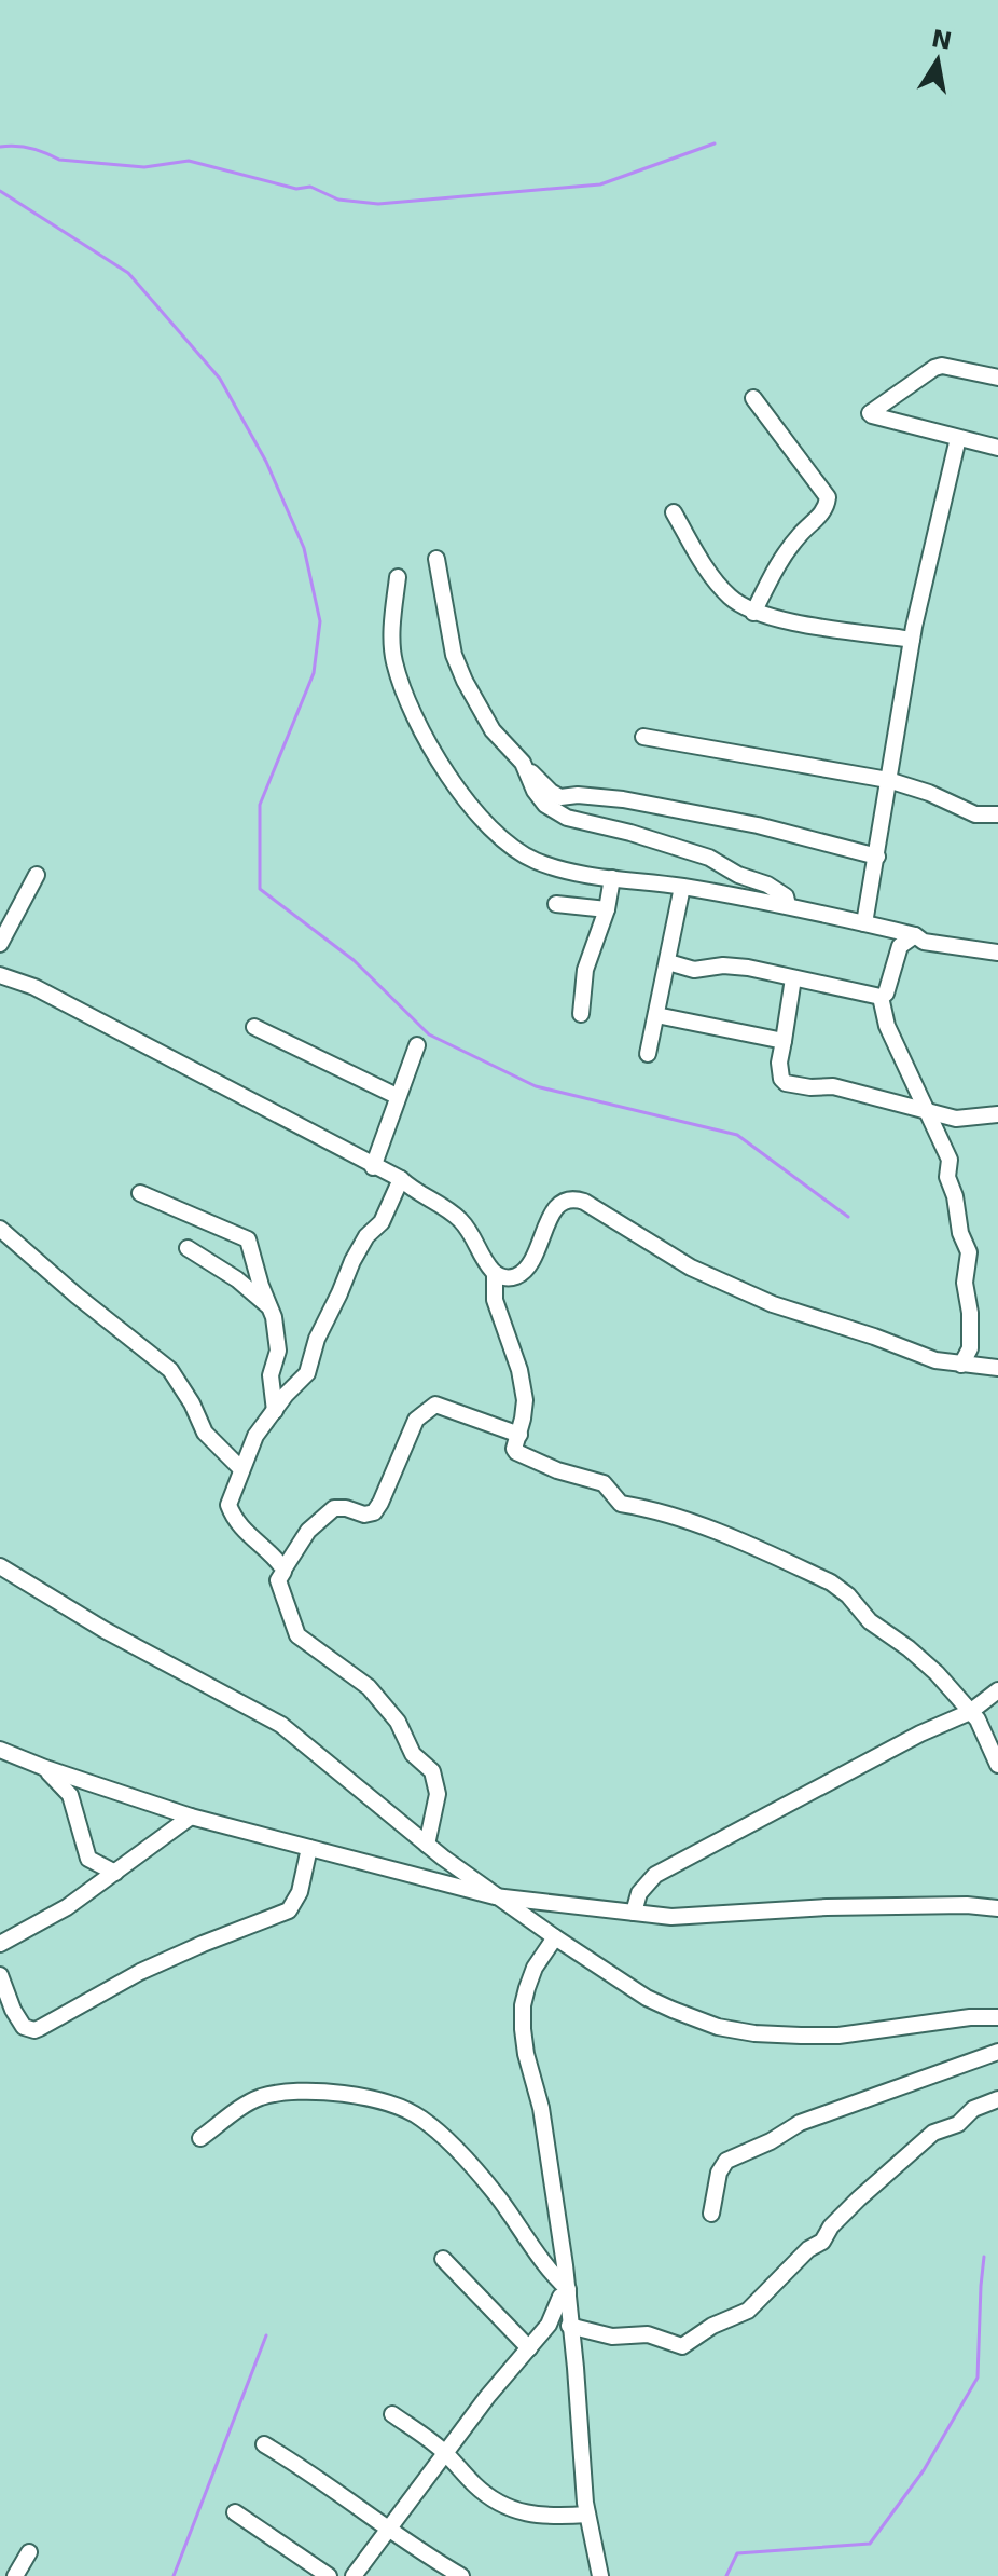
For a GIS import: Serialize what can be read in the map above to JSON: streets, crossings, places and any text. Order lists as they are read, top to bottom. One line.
{"north":"top"}
